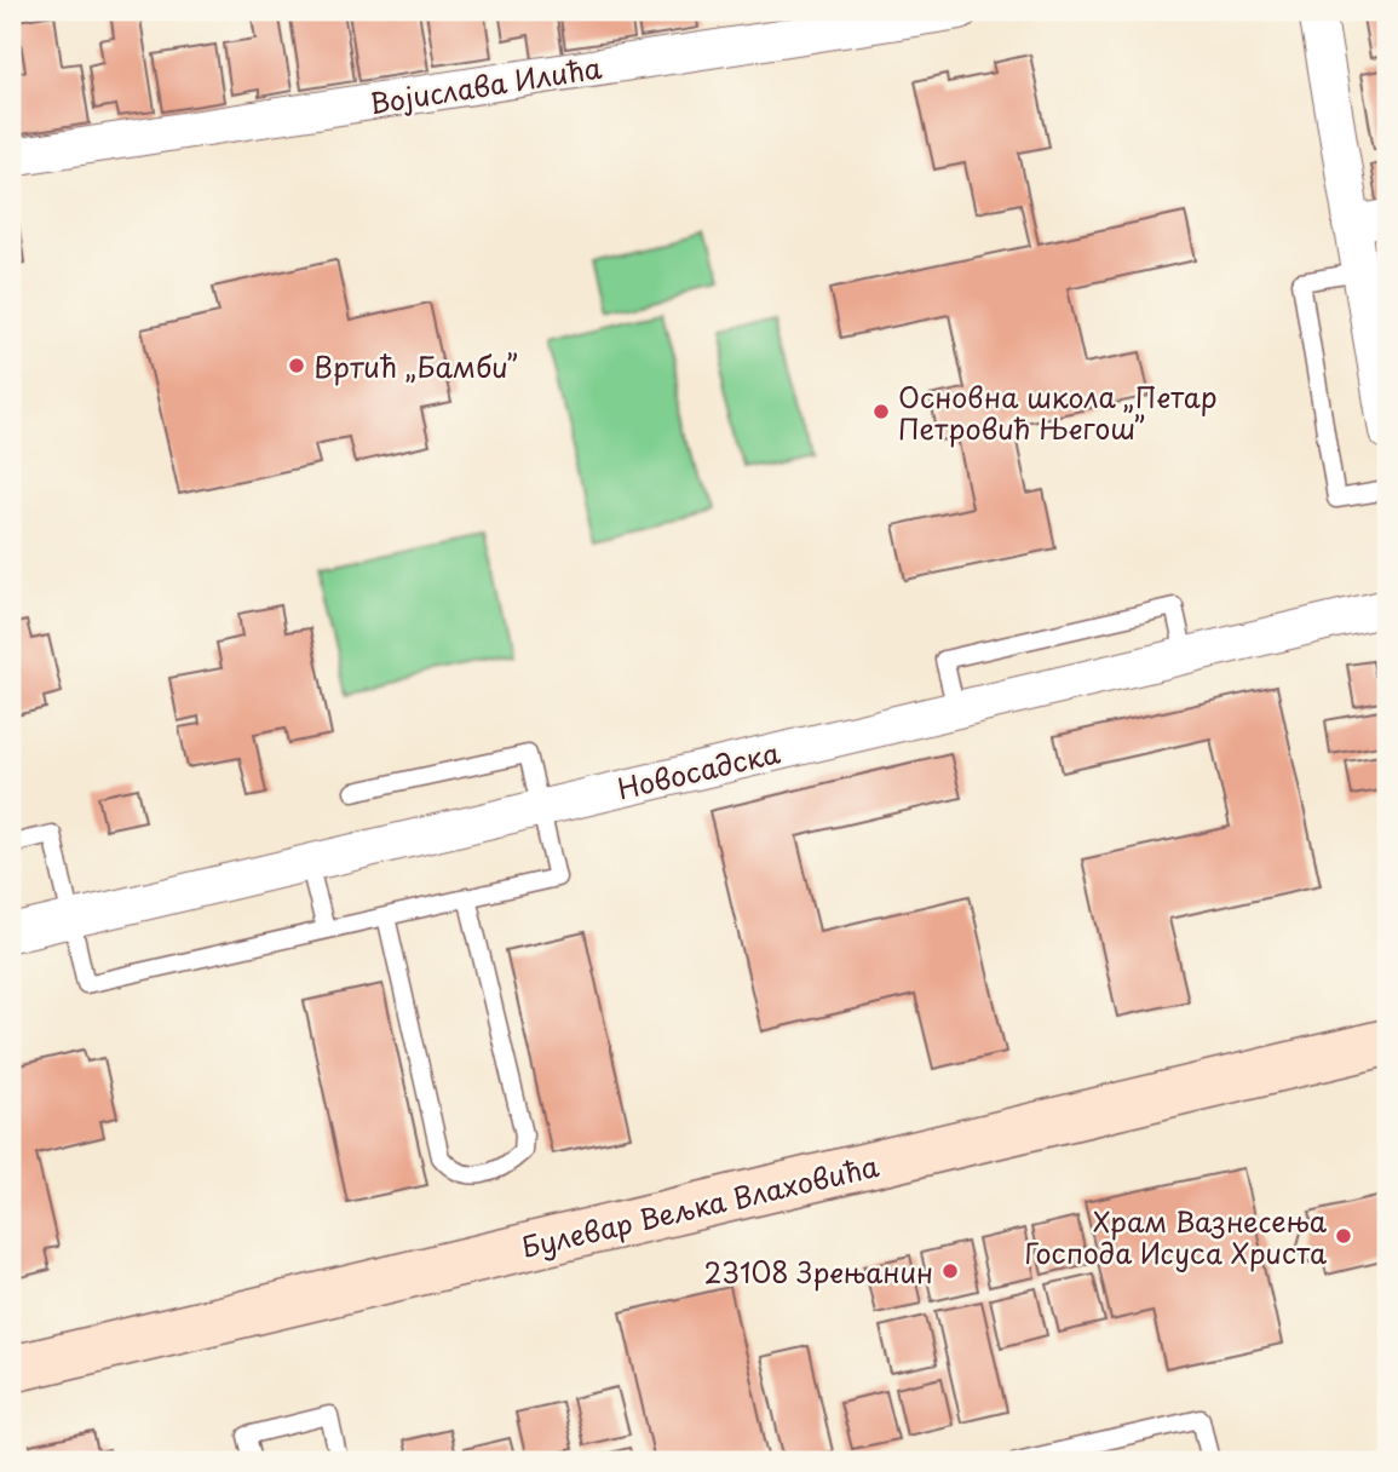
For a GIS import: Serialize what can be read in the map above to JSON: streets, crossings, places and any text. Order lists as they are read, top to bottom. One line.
{"streets":{"main road":["Булевар Вељка Влаховића"],"street":["Војислава Илића","Новосадска"]},"places":["Вртић „Бамби”","Основна школа „Петар Петровић Његош”","Храм Вазнесења Господа Исуса Христа","23108 Зрењанин"]}
